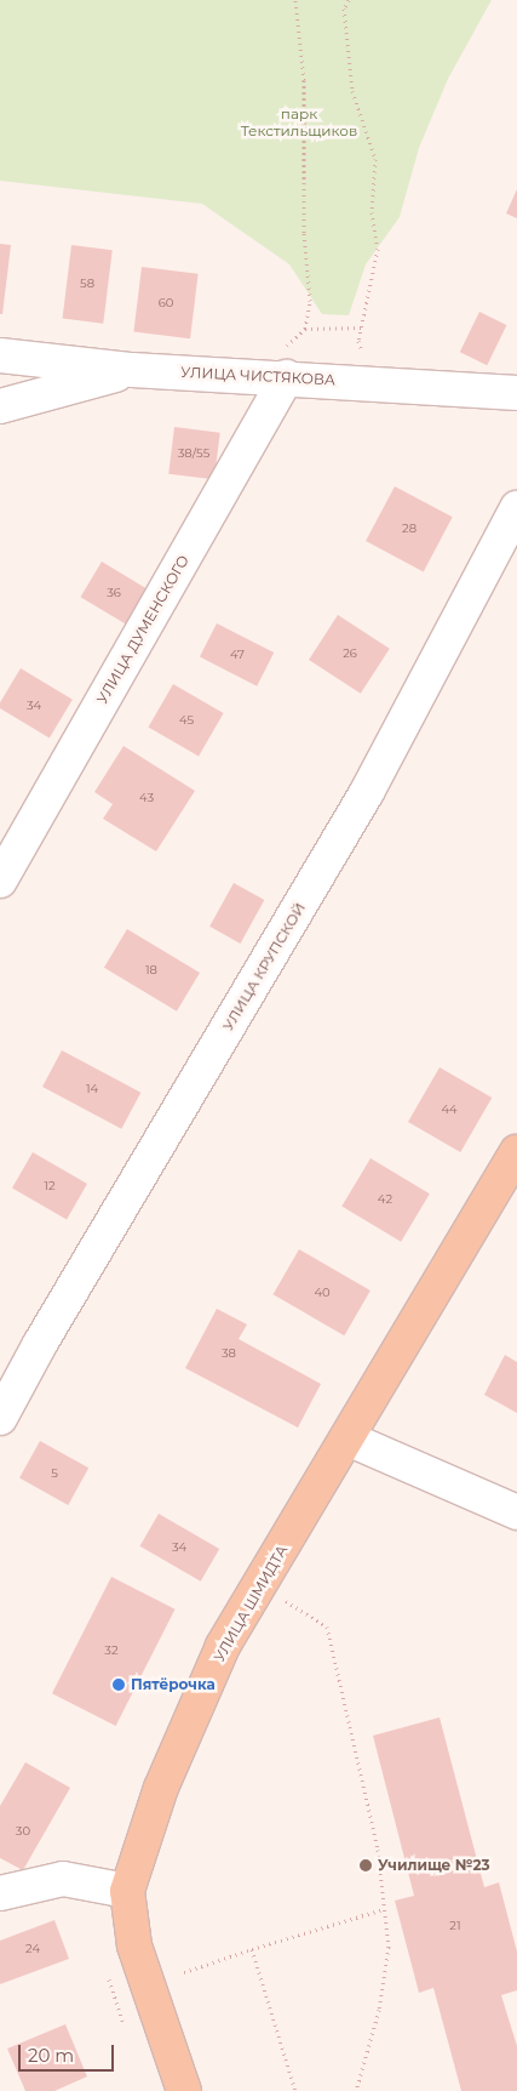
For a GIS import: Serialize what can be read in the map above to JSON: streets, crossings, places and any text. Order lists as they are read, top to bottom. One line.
{"streets":{"main road":["УЛИЦА ШМИДТА"],"street":["УЛИЦА ЧИСТЯКОВА","УЛИЦА ДУМЕНСКОГО","УЛИЦА КРУПСКОЙ"]},"crossings":[["УЛИЦА ЧИСТЯКОВА","УЛИЦА ДУМЕНСКОГО"]],"parks":["парк Текстильщиков"],"places":["Пятёрочка","Училище №23"],"house_numbers":["58","60","38/55","28","36","26","47","34","45","43","18","14","44","12","42","40","38","5","34","32","30","21","24"],"scale_bar":"20 m"}
